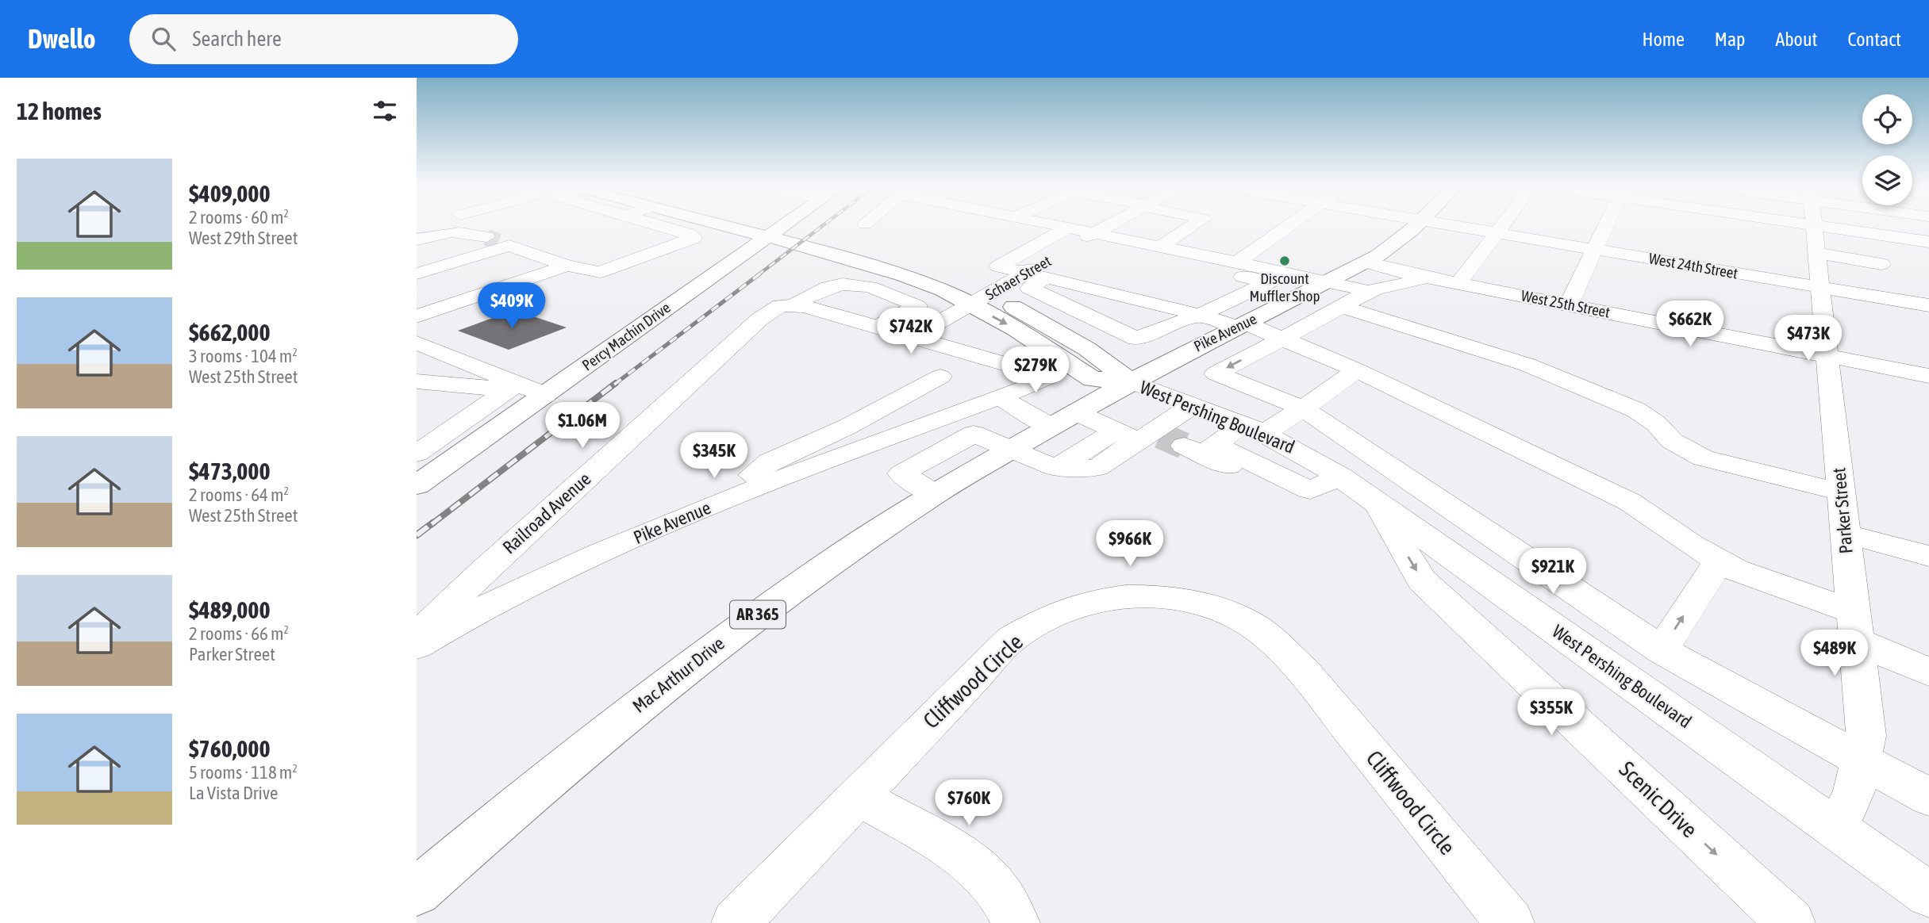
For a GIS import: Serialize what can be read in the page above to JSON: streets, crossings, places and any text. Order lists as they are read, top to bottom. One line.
{"streets":{"main road":["Pike Avenue","Percy Machin Drive","West Pershing Boulevard","AR 365","Mac Arthur Drive"],"street":["West 24th Street","Schaer Street","West 25th Street","Parker Street","Railroad Avenue","Cliffwood Circle","Scenic Drive"]},"crossings":[["West 24th Street","Parker Street"],["Schaer Street","West Pershing Boulevard"],["West 25th Street","Pike Avenue"],["West 25th Street","Parker Street"],["Pike Avenue","West Pershing Boulevard"],["Pike Avenue","Mac Arthur Drive"],["Percy Machin Drive","West Pershing Boulevard"],["West Pershing Boulevard","Parker Street"],["West Pershing Boulevard","Mac Arthur Drive"],["West Pershing Boulevard","Scenic Drive"]],"places":["Discount Muffler Shop"],"page":{"header":"Dwello","search":"Search here","nav":["Home","Map","About","Contact"],"heading":"12 homes","list":[{"name":"$409,000","note":"2 rooms · 60 m² · West 29th Street"},{"name":"$662,000","note":"3 rooms · 104 m² · West 25th Street"},{"name":"$473,000","note":"2 rooms · 64 m² · West 25th Street"},{"name":"$489,000","note":"2 rooms · 66 m² · Parker Street"},{"name":"$760,000","note":"5 rooms · 118 m² · La Vista Drive"}],"price":["$409K","$662K","$742K","$473K","$279K","$1.06M","$345K","$966K","$921K","$489K","$355K","$760K"]}}
